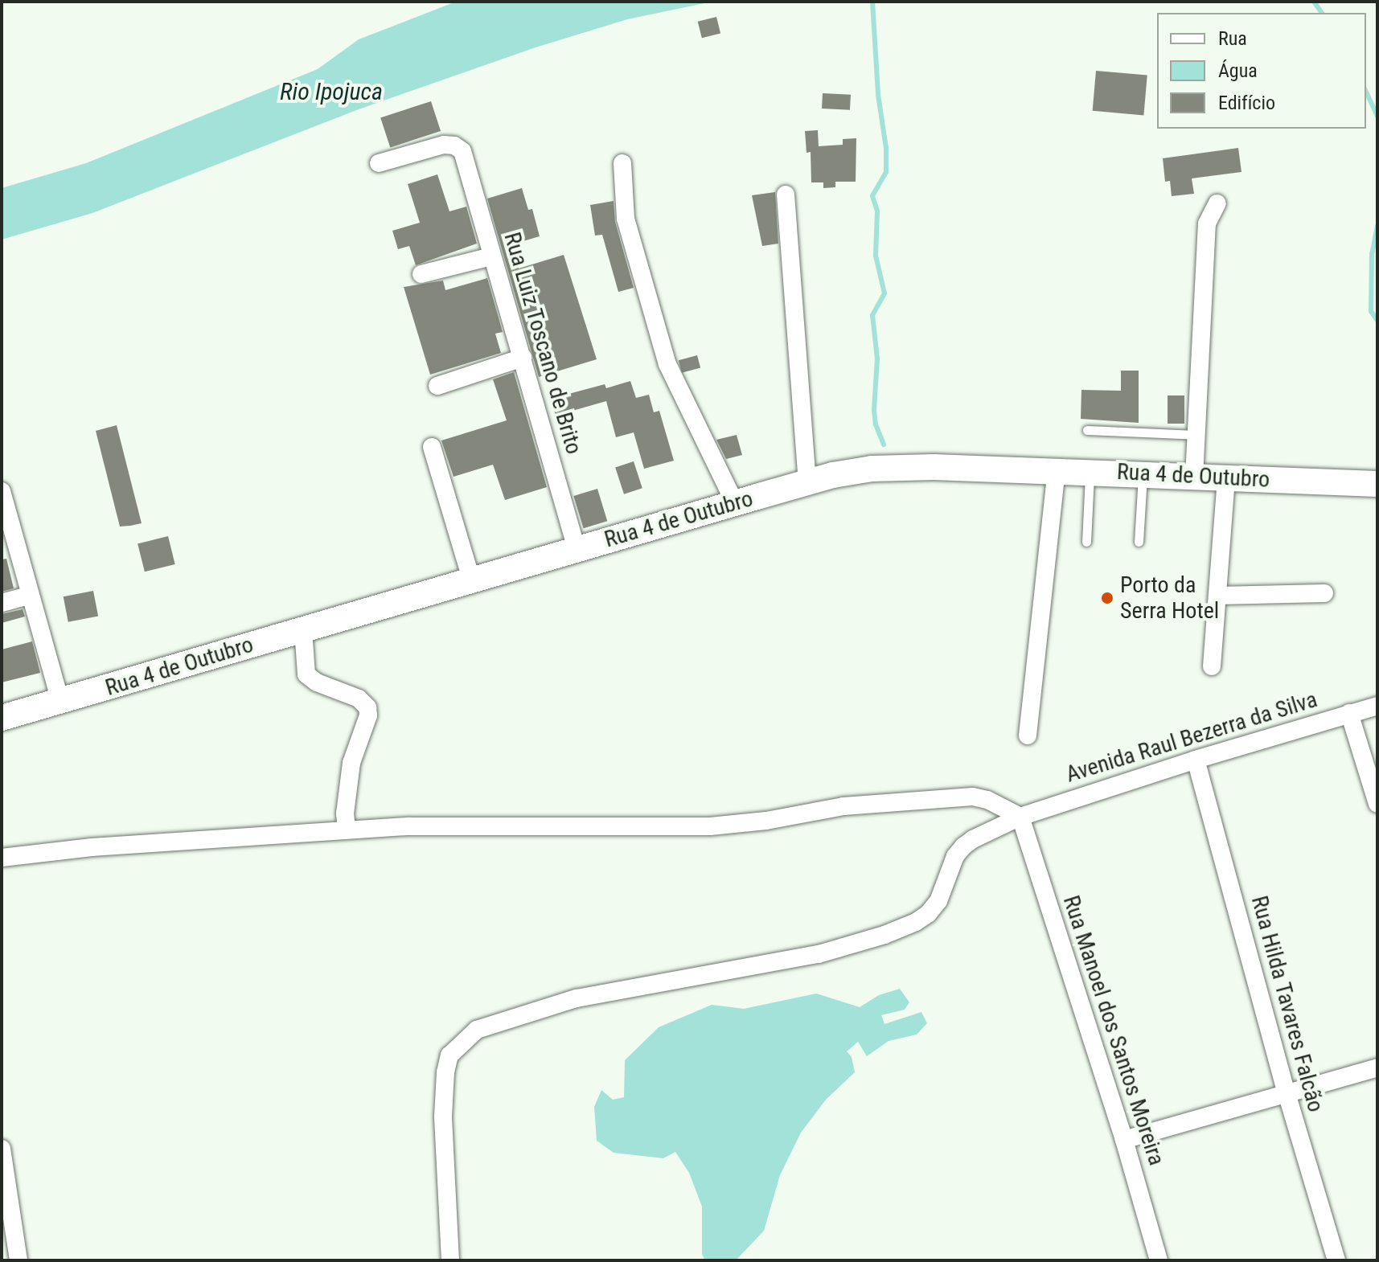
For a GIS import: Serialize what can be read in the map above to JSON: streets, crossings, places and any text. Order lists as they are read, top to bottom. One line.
{"streets":{"main road":["Rua 4 de Outubro"],"street":["Rua Luiz Toscano de Brito","Avenida Raul Bezerra da Silva","Rua Hilda Tavares Falcão","Rua Manoel dos Santos Moreira"]},"crossings":[["Rua Luiz Toscano de Brito","Rua 4 de Outubro"],["Avenida Raul Bezerra da Silva","Rua Hilda Tavares Falcão"],["Avenida Raul Bezerra da Silva","Rua Manoel dos Santos Moreira"]],"water":["Rio Ipojuca"],"places":["Porto da Serra Hotel"],"legend":["Rua","Água","Edifício"]}
